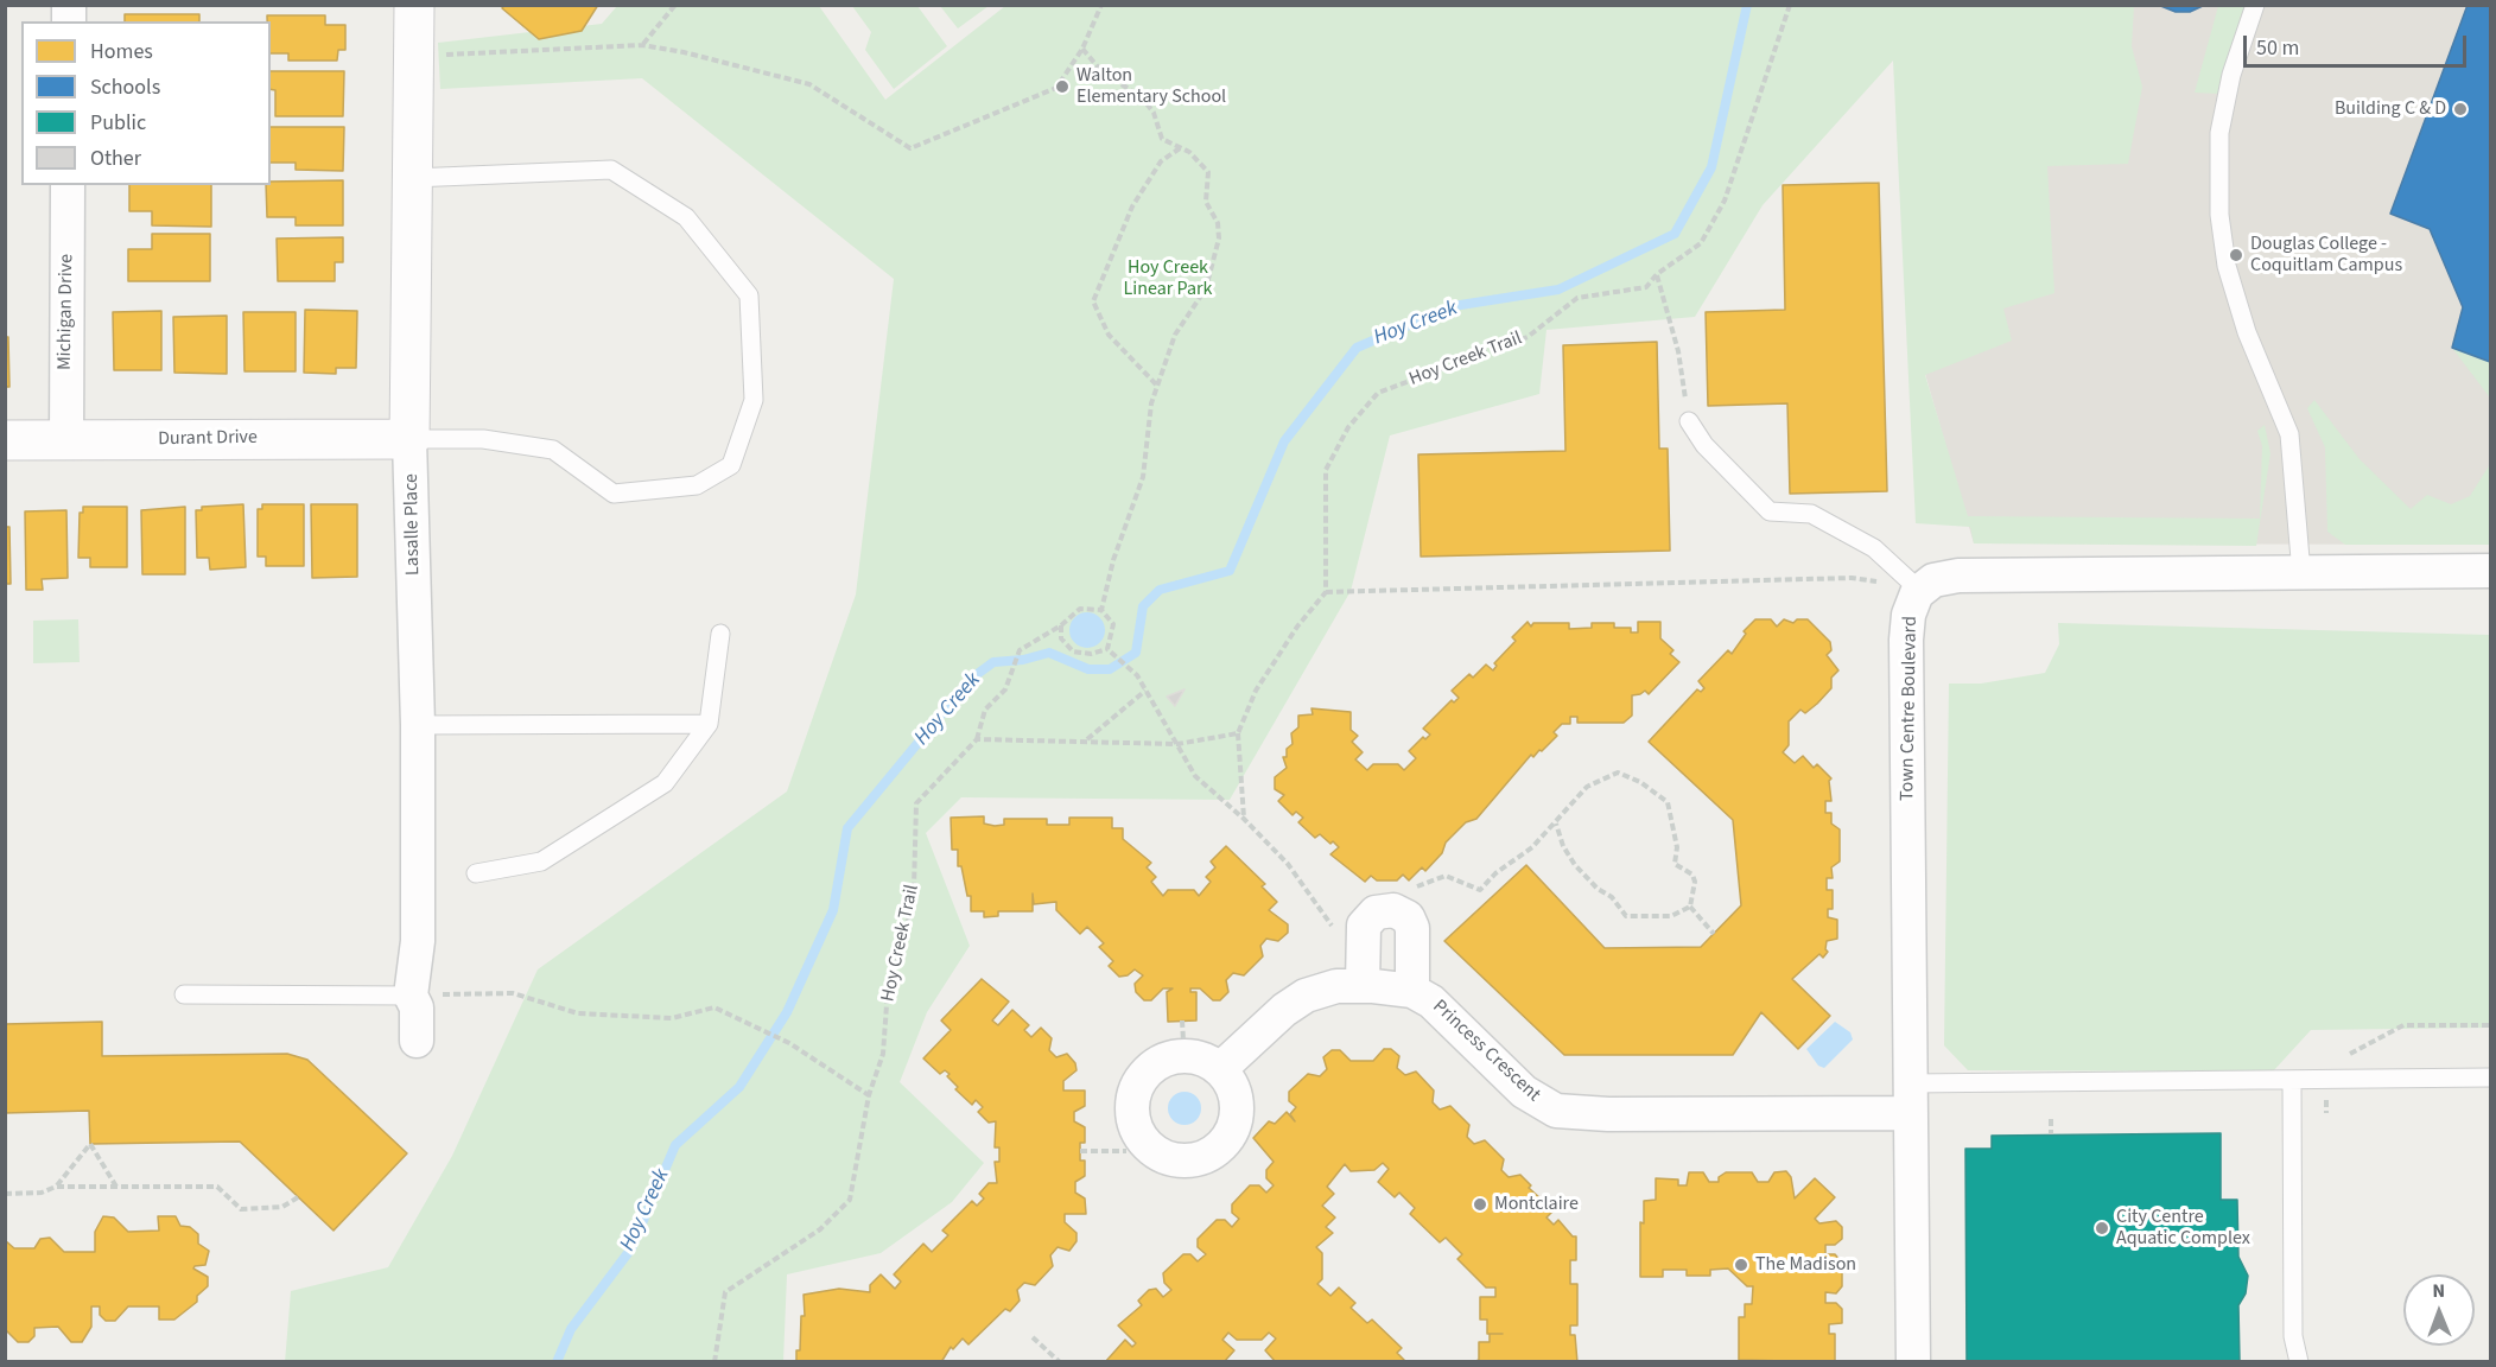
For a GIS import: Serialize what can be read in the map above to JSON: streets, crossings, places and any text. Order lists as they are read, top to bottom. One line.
{"streets":{"street":["Michigan Drive","Durant Drive","Lasalle Place","Town Centre Boulevard","Princess Crescent"],"path":["Hoy Creek Trail"]},"crossings":[["Michigan Drive","Durant Drive"],["Durant Drive","Lasalle Place"],["Town Centre Boulevard","Princess Crescent"]],"water":["Hoy Creek"],"parks":["Hoy Creek Linear Park"],"places":["Walton Elementary School","Building C & D","Douglas College - Coquitlam Campus","Montclaire","City Centre Aquatic Complex","The Madison"],"legend":["Homes","Schools","Public","Other"],"scale_bar":"50 m","north":"top"}
